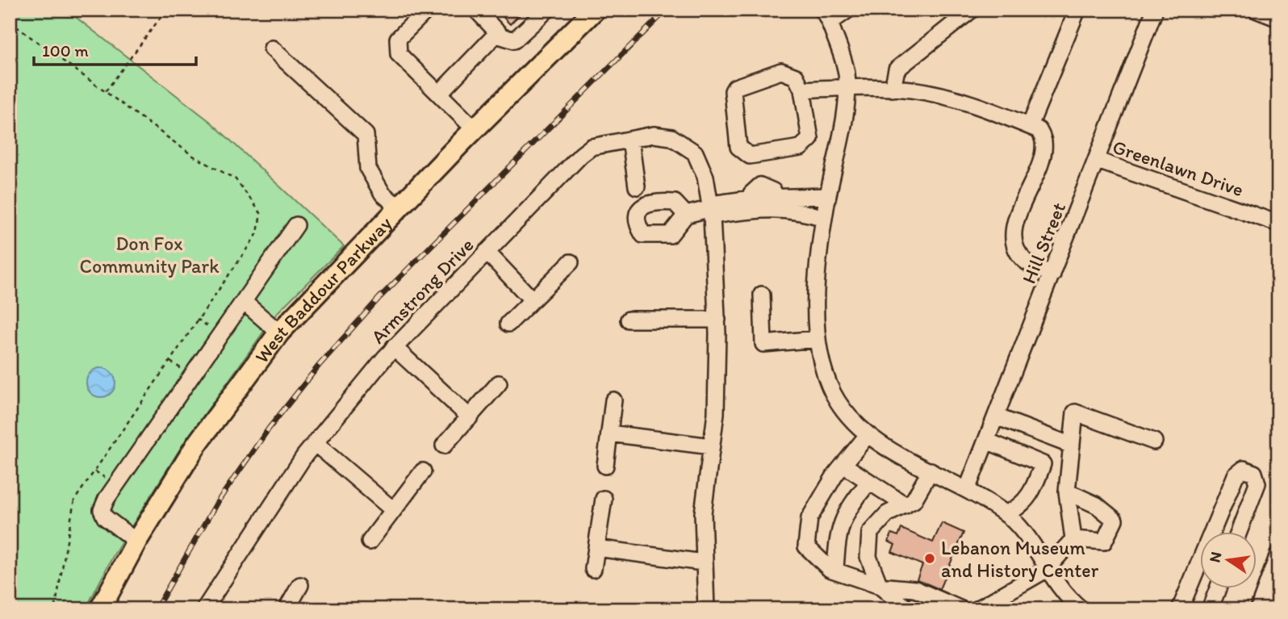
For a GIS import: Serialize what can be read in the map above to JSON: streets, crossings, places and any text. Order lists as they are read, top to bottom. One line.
{"streets":{"main road":["West Baddour Parkway"],"street":["Greenlawn Drive","Hill Street","Armstrong Drive"]},"crossings":[["Greenlawn Drive","Hill Street"]],"parks":["Don Fox Community Park"],"places":["Lebanon Museum and History Center"],"scale_bar":"100 m","north":"left"}
